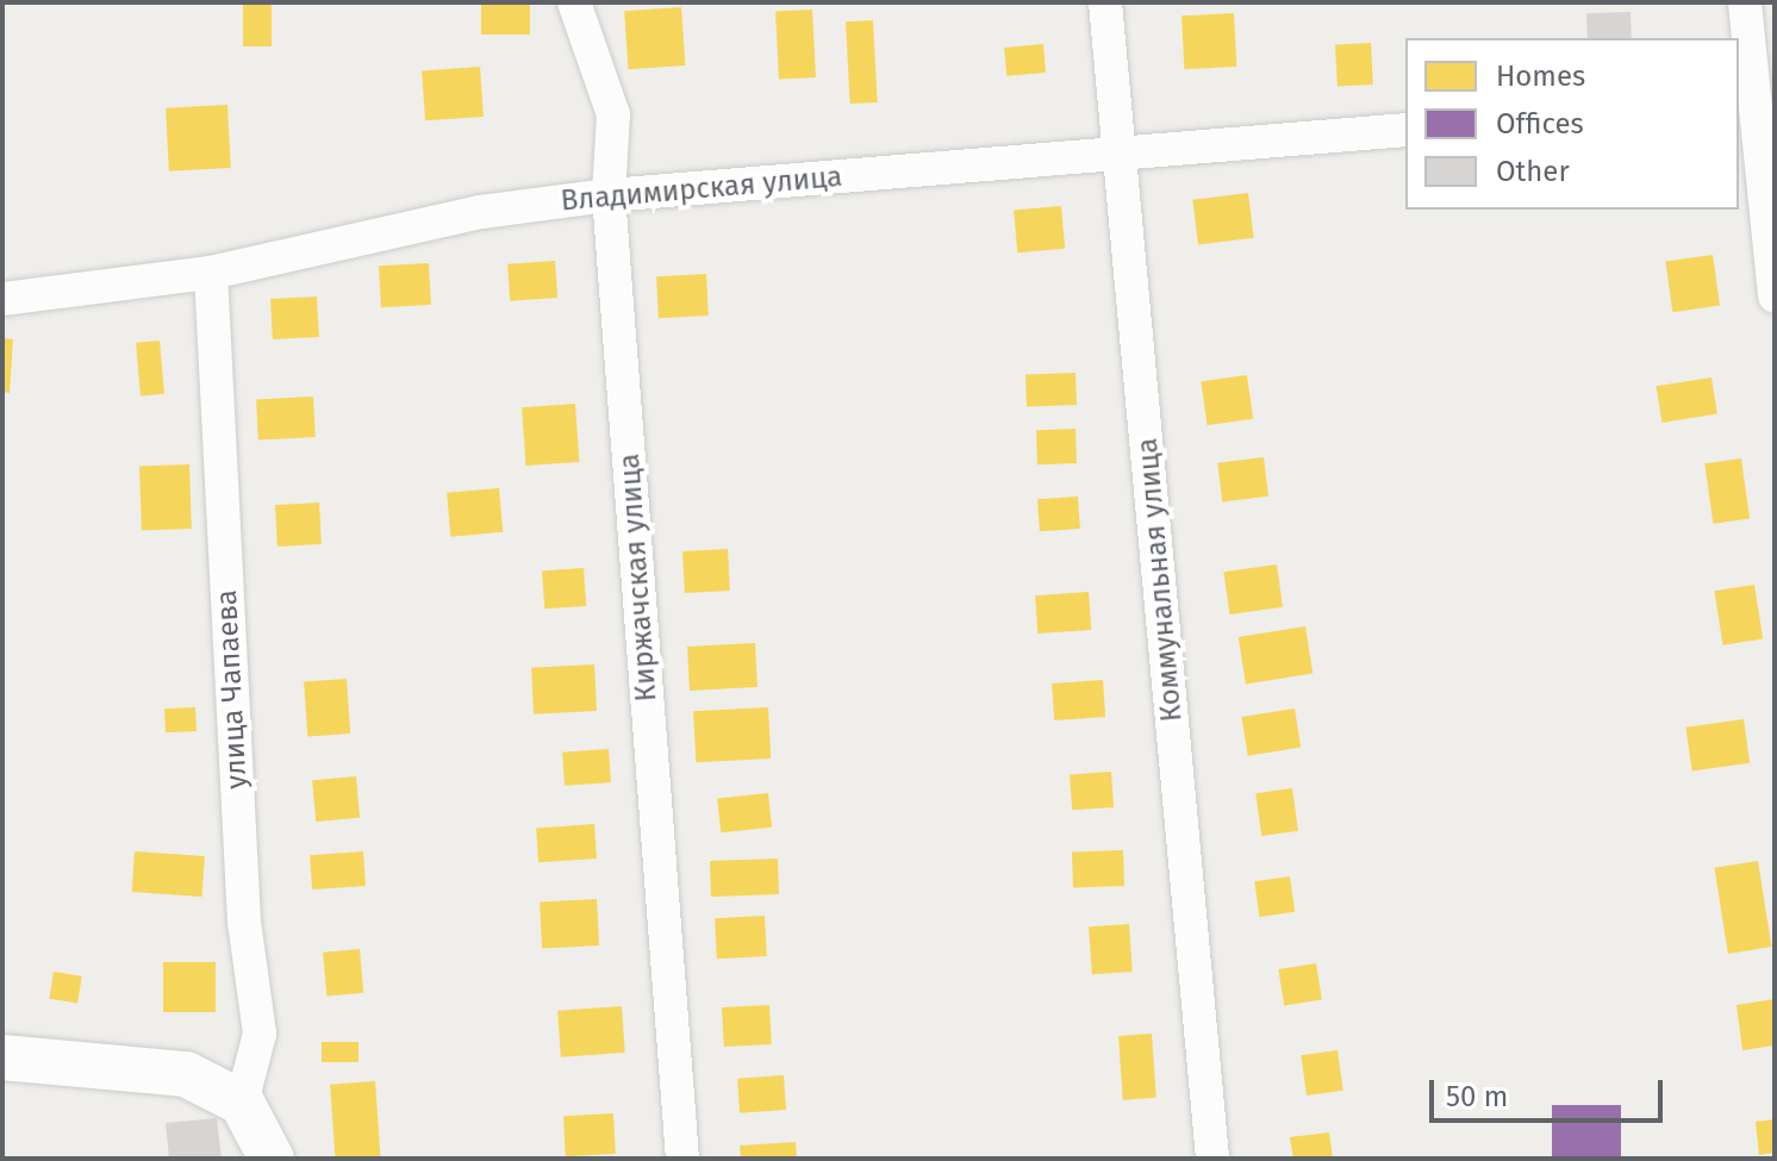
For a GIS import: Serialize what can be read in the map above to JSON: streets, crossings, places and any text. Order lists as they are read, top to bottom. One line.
{"streets":{"street":["Владимирская улица","Киржачская улица","Коммунальная улица","улица Чапаева"]},"crossings":[["Владимирская улица","Киржачская улица"],["Владимирская улица","Коммунальная улица"],["Владимирская улица","улица Чапаева"]],"legend":["Homes","Offices","Other"],"scale_bar":"50 m"}
